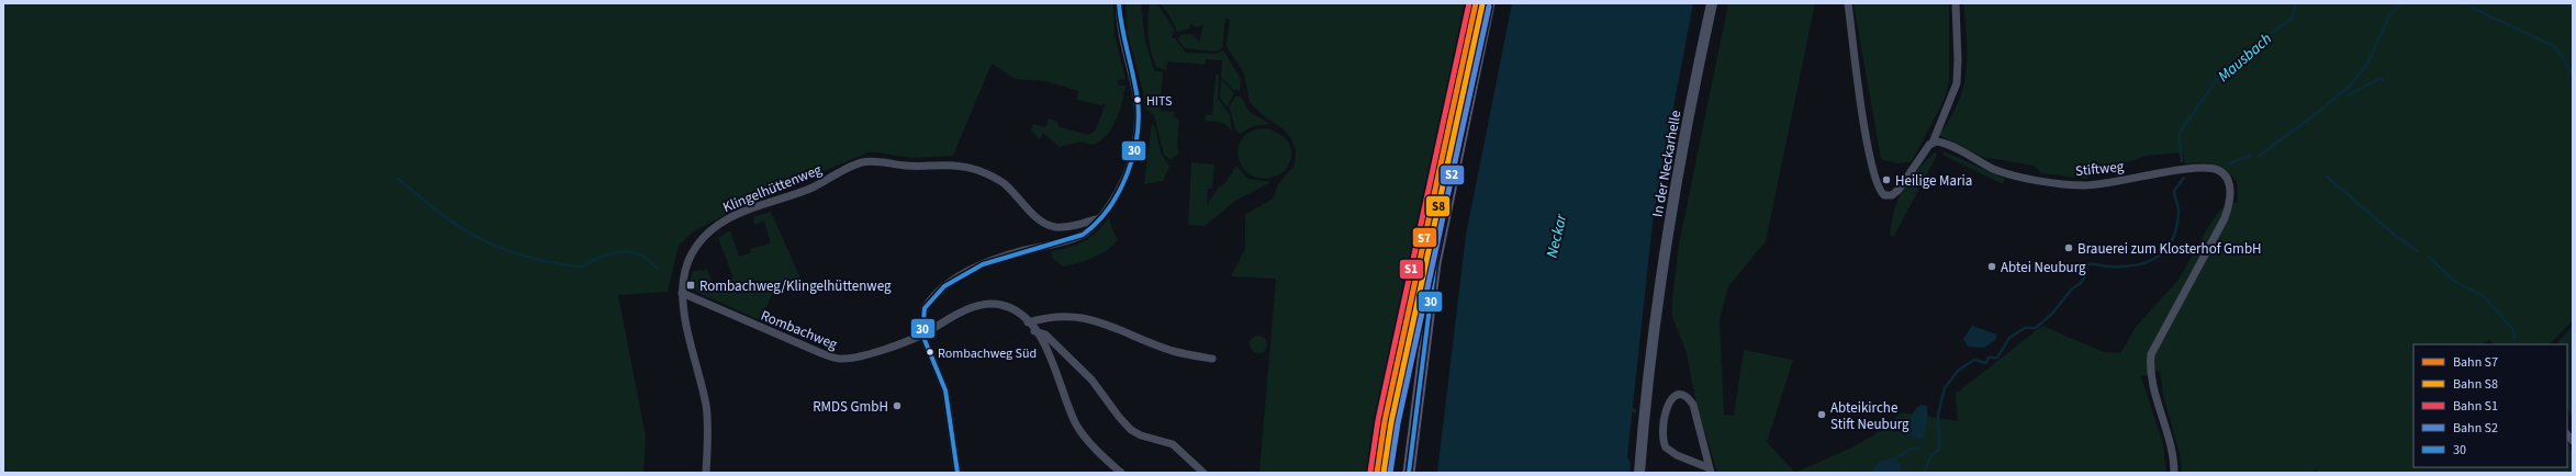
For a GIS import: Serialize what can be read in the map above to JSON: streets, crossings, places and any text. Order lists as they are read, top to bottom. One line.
{"streets":{"main road":["In der Neckarhelle"],"street":["Stiftweg","Klingelhüttenweg","Rombachweg"]},"crossings":[["Klingelhüttenweg","Rombachweg"]],"water":["Mausbach","Neckar"],"places":{"other":["HITS","Heilige Maria","Brauerei zum Klosterhof GmbH","Abtei Neuburg","Rombachweg Süd","RMDS GmbH","Abteikirche Stift Neuburg"],"transit":["Rombachweg/Klingelhüttenweg"]},"lines":["rail line S7","rail line S1","transit line 30","rail line S8","rail line S2"],"legend":["Bahn S7","Bahn S8","Bahn S1","Bahn S2","30"]}
